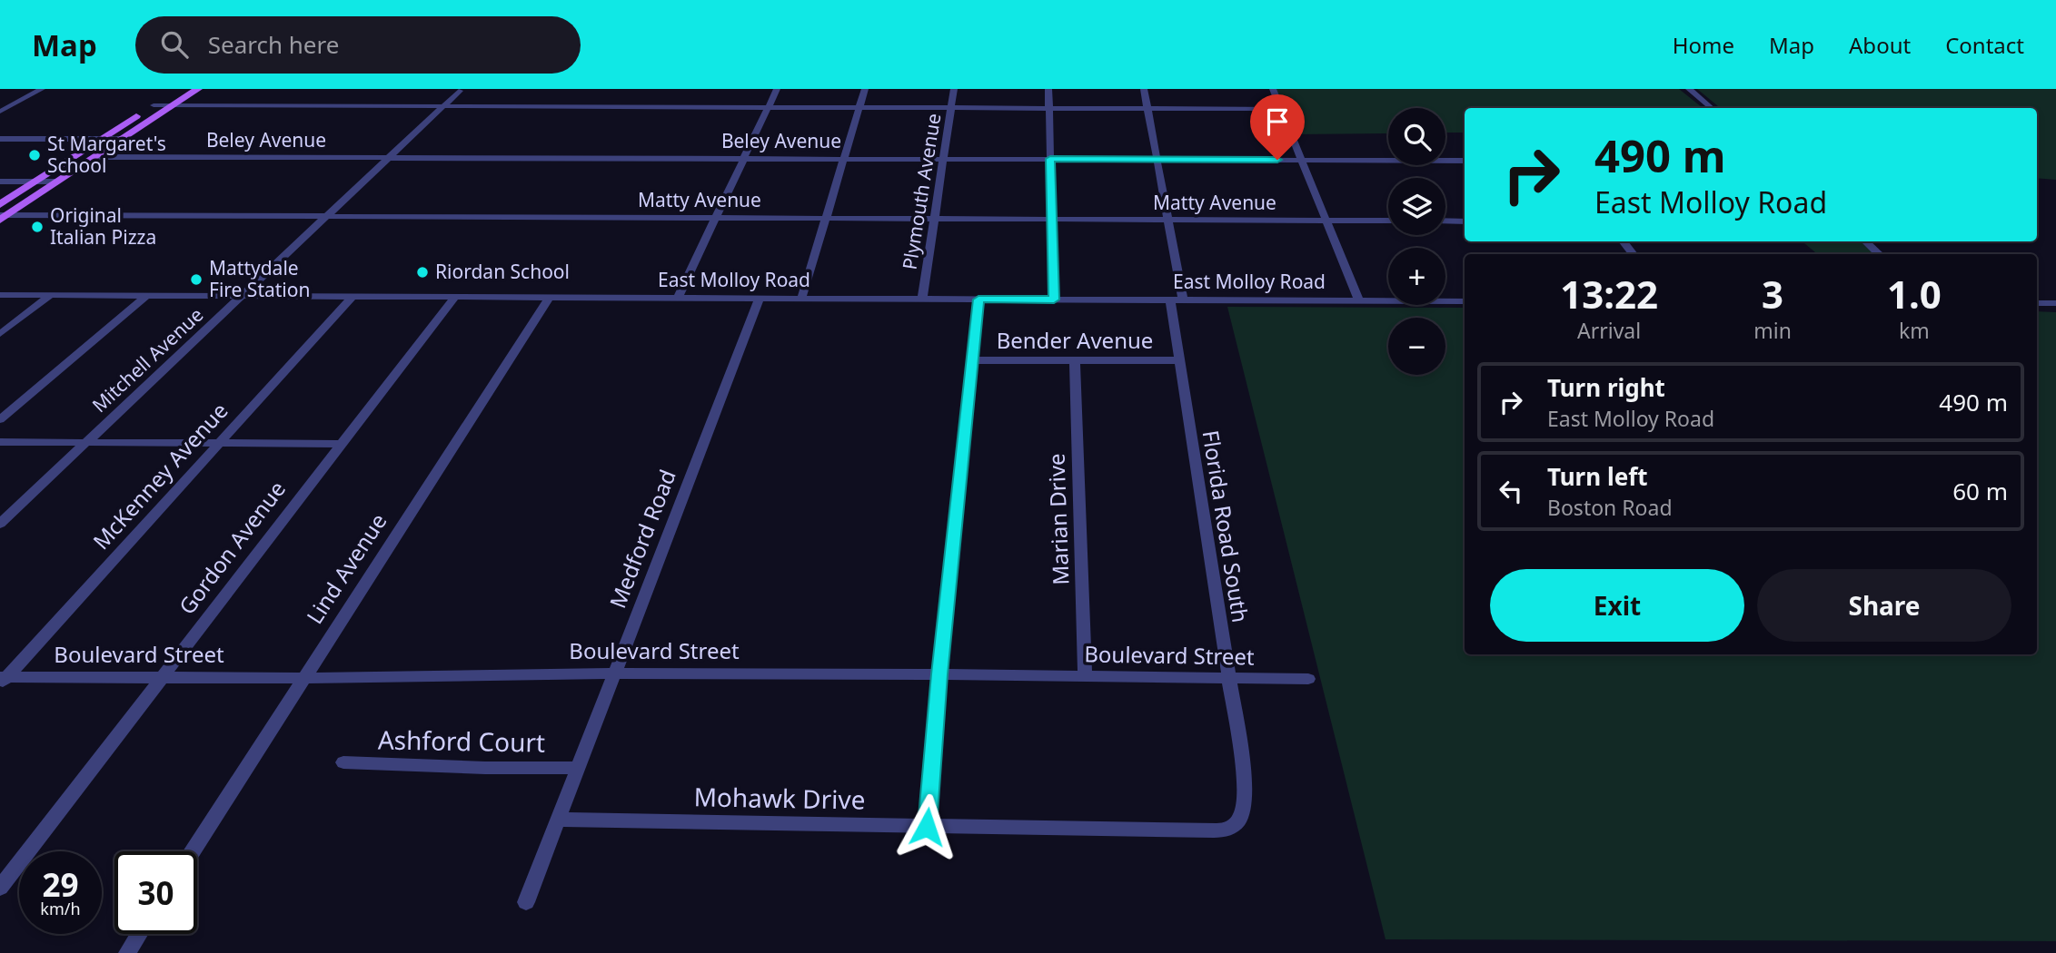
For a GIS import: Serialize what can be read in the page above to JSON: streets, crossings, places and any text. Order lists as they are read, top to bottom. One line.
{"streets":{"street":["Beley Avenue","Plymouth Avenue","Matty Avenue","East Molloy Road","Bender Avenue","Mitchell Avenue","McKenney Avenue","Marian Drive","Florida Road South","Medford Road","Gordon Avenue","Lind Avenue","Boulevard Street","Ashford Court","Mohawk Drive"]},"crossings":[["Beley Avenue","Plymouth Avenue"],["Beley Avenue","Mitchell Avenue"],["Beley Avenue","Florida Road South"],["Plymouth Avenue","Matty Avenue"],["Plymouth Avenue","East Molloy Road"],["Matty Avenue","Mitchell Avenue"],["Matty Avenue","Florida Road South"],["East Molloy Road","Mitchell Avenue"],["East Molloy Road","McKenney Avenue"],["East Molloy Road","Florida Road South"],["East Molloy Road","Medford Road"],["East Molloy Road","Gordon Avenue"],["East Molloy Road","Lind Avenue"],["Bender Avenue","Marian Drive"],["Bender Avenue","Florida Road South"],["McKenney Avenue","Boulevard Street"],["Marian Drive","Boulevard Street"],["Florida Road South","Boulevard Street"],["Florida Road South","Mohawk Drive"],["Medford Road","Boulevard Street"],["Medford Road","Ashford Court"],["Medford Road","Mohawk Drive"],["Gordon Avenue","Boulevard Street"],["Lind Avenue","Boulevard Street"]],"places":["St Margaret's School","Original Italian Pizza","Riordan School","Mattydale Fire Station"],"page":{"header":"Map","search":"Search here","nav":["Home","Map","About","Contact"],"map_buttons":["+","−"],"turn":["490 m","East Molloy Road"],"eta":["13:22","Arrival","3","min","1.0","km"],"list":[{"name":"Turn right","note":"East Molloy Road","value":"490 m"},{"name":"Turn left","note":"Boston Road","value":"60 m"}],"buttons":["Exit","Share"],"speed":"29 km/h","limit":"30"}}
